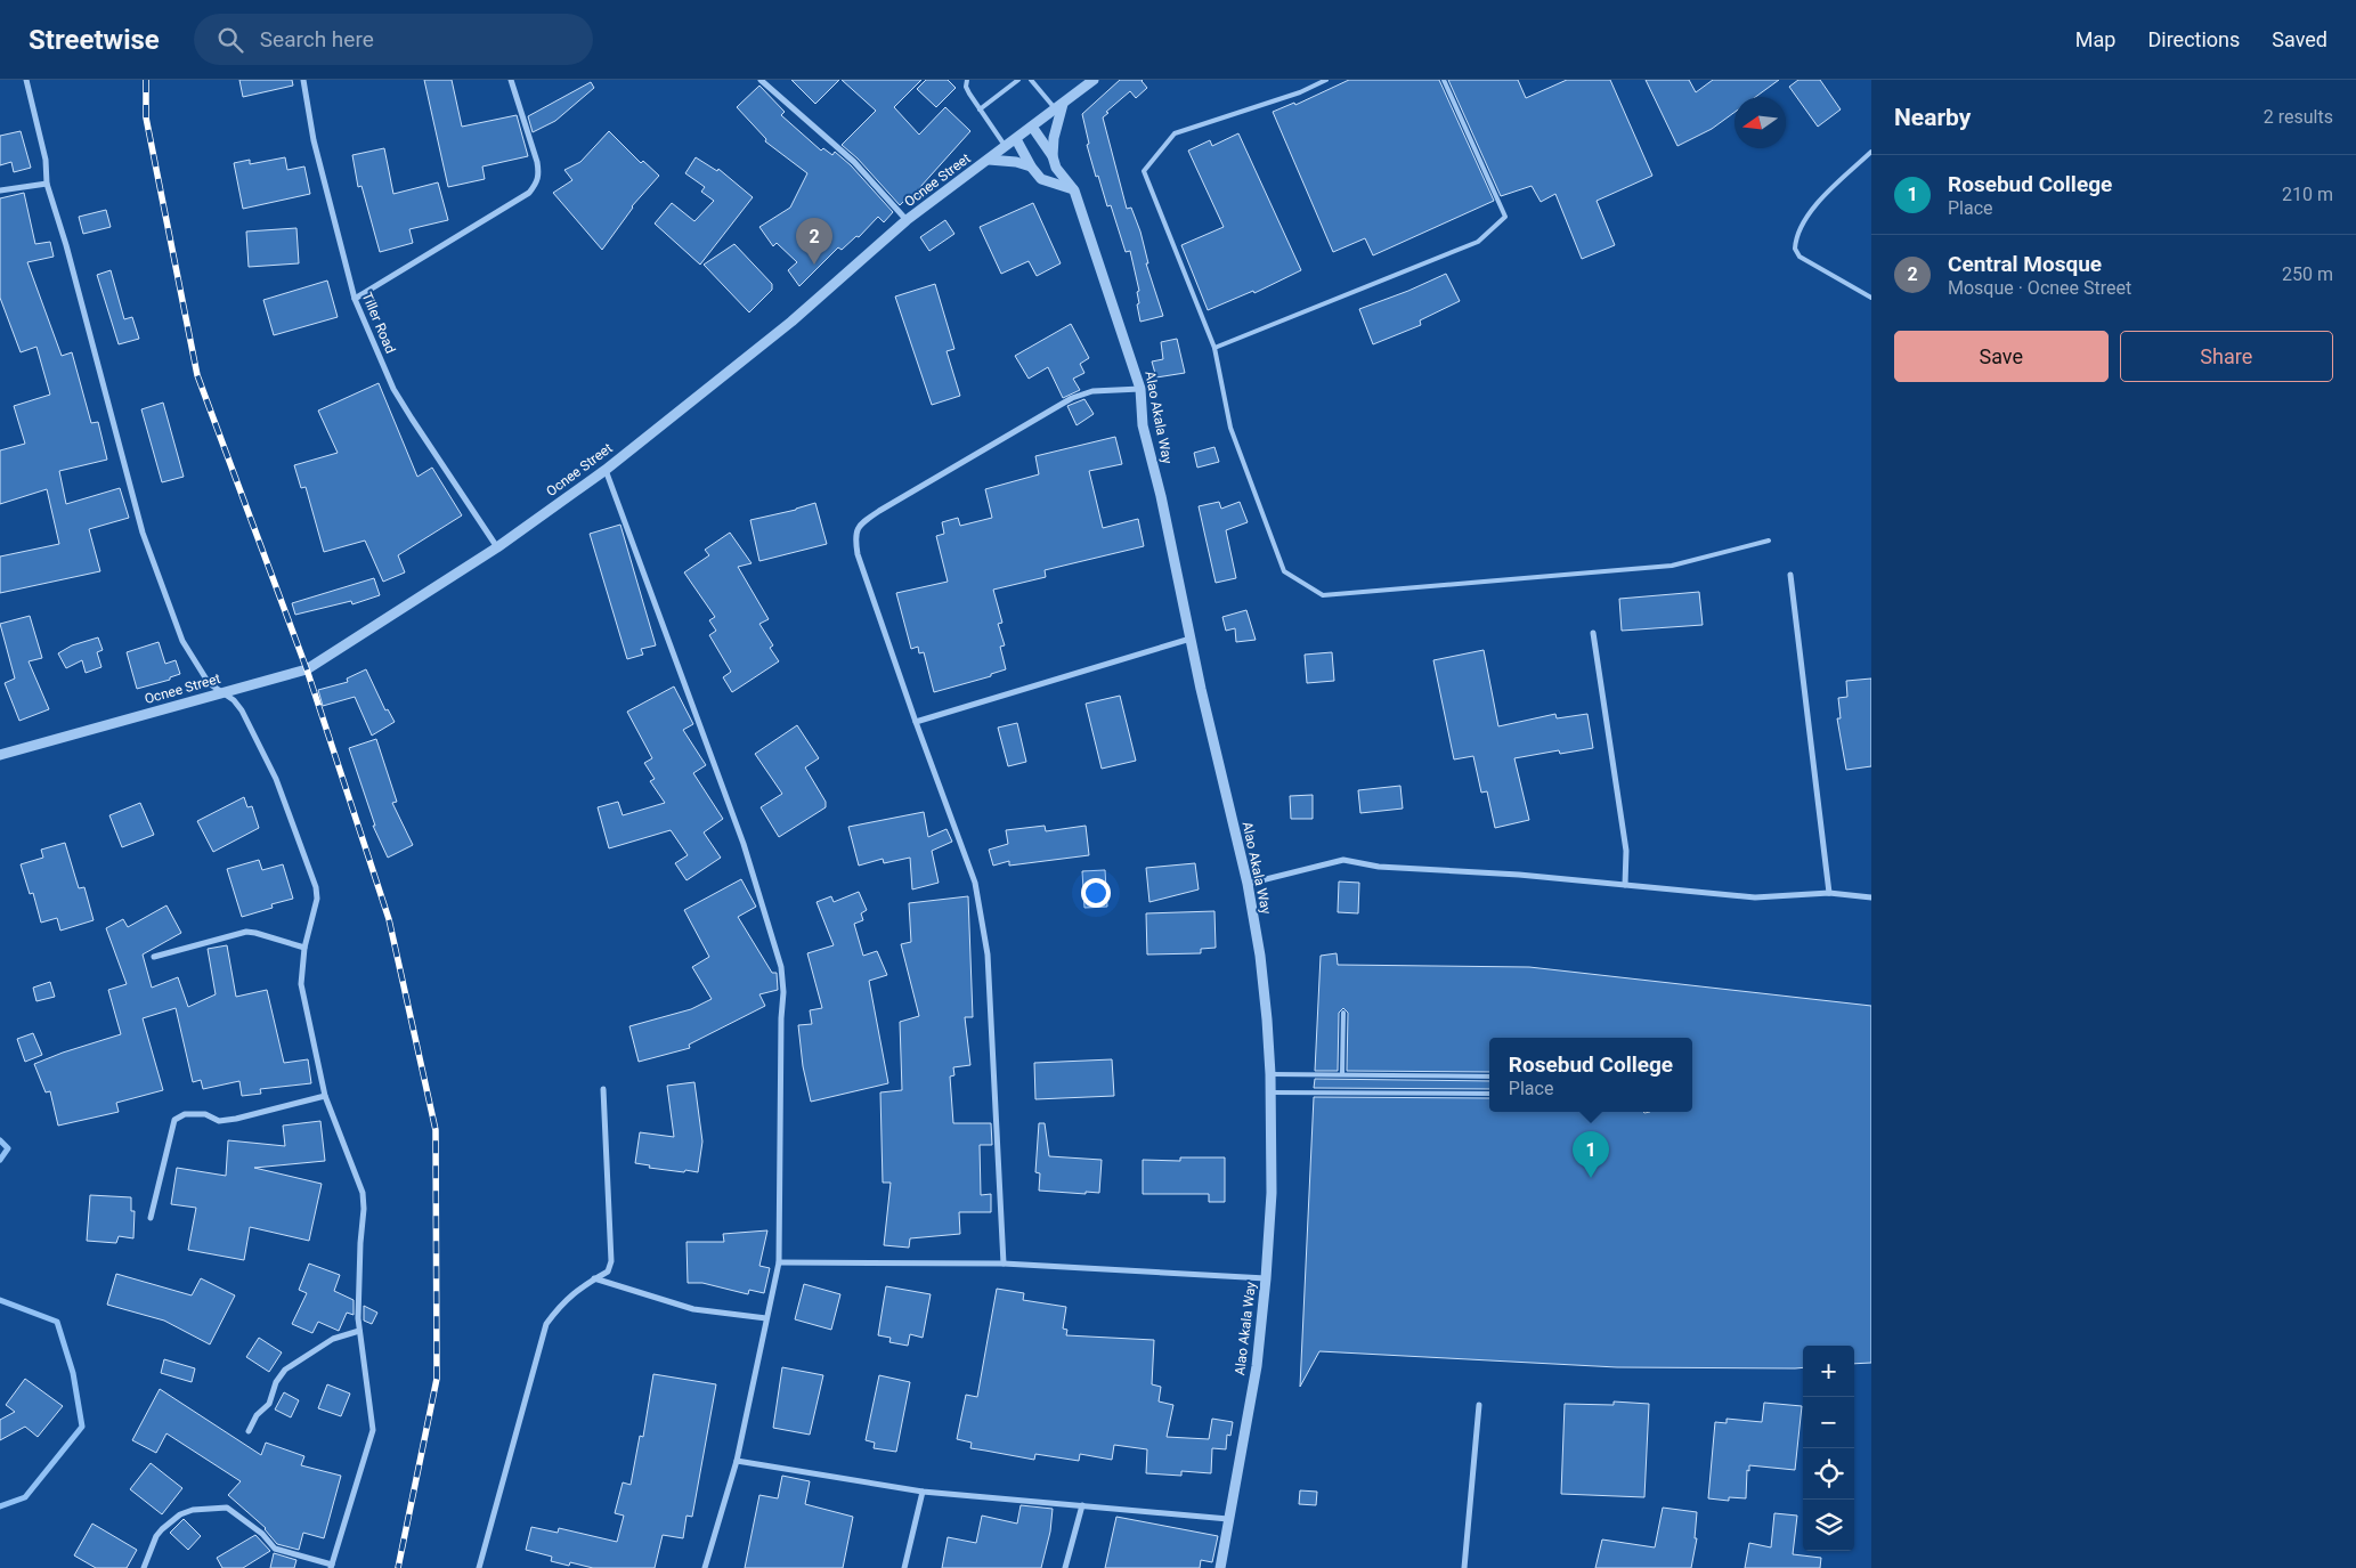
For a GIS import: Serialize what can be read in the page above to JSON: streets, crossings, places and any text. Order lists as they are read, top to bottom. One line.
{"streets":{"street":["Ocnee Street","Tiller Road","Alao Akala Way"]},"crossings":[["Ocnee Street","Tiller Road"],["Ocnee Street","Alao Akala Way"]],"north":"left","page":{"header":"Streetwise","search":"Search here","nav":["Map","Directions","Saved"],"heading":["Nearby","2 results"],"list":[{"mark":"1","name":"Rosebud College","note":"Place","value":"210 m"},{"mark":"2","name":"Central Mosque","note":"Mosque · Ocnee Street","value":"250 m"}],"pins":["2","1"],"buttons":["Save","Share"],"popup":["Rosebud College","Place"],"map_buttons":["+","−"]}}
